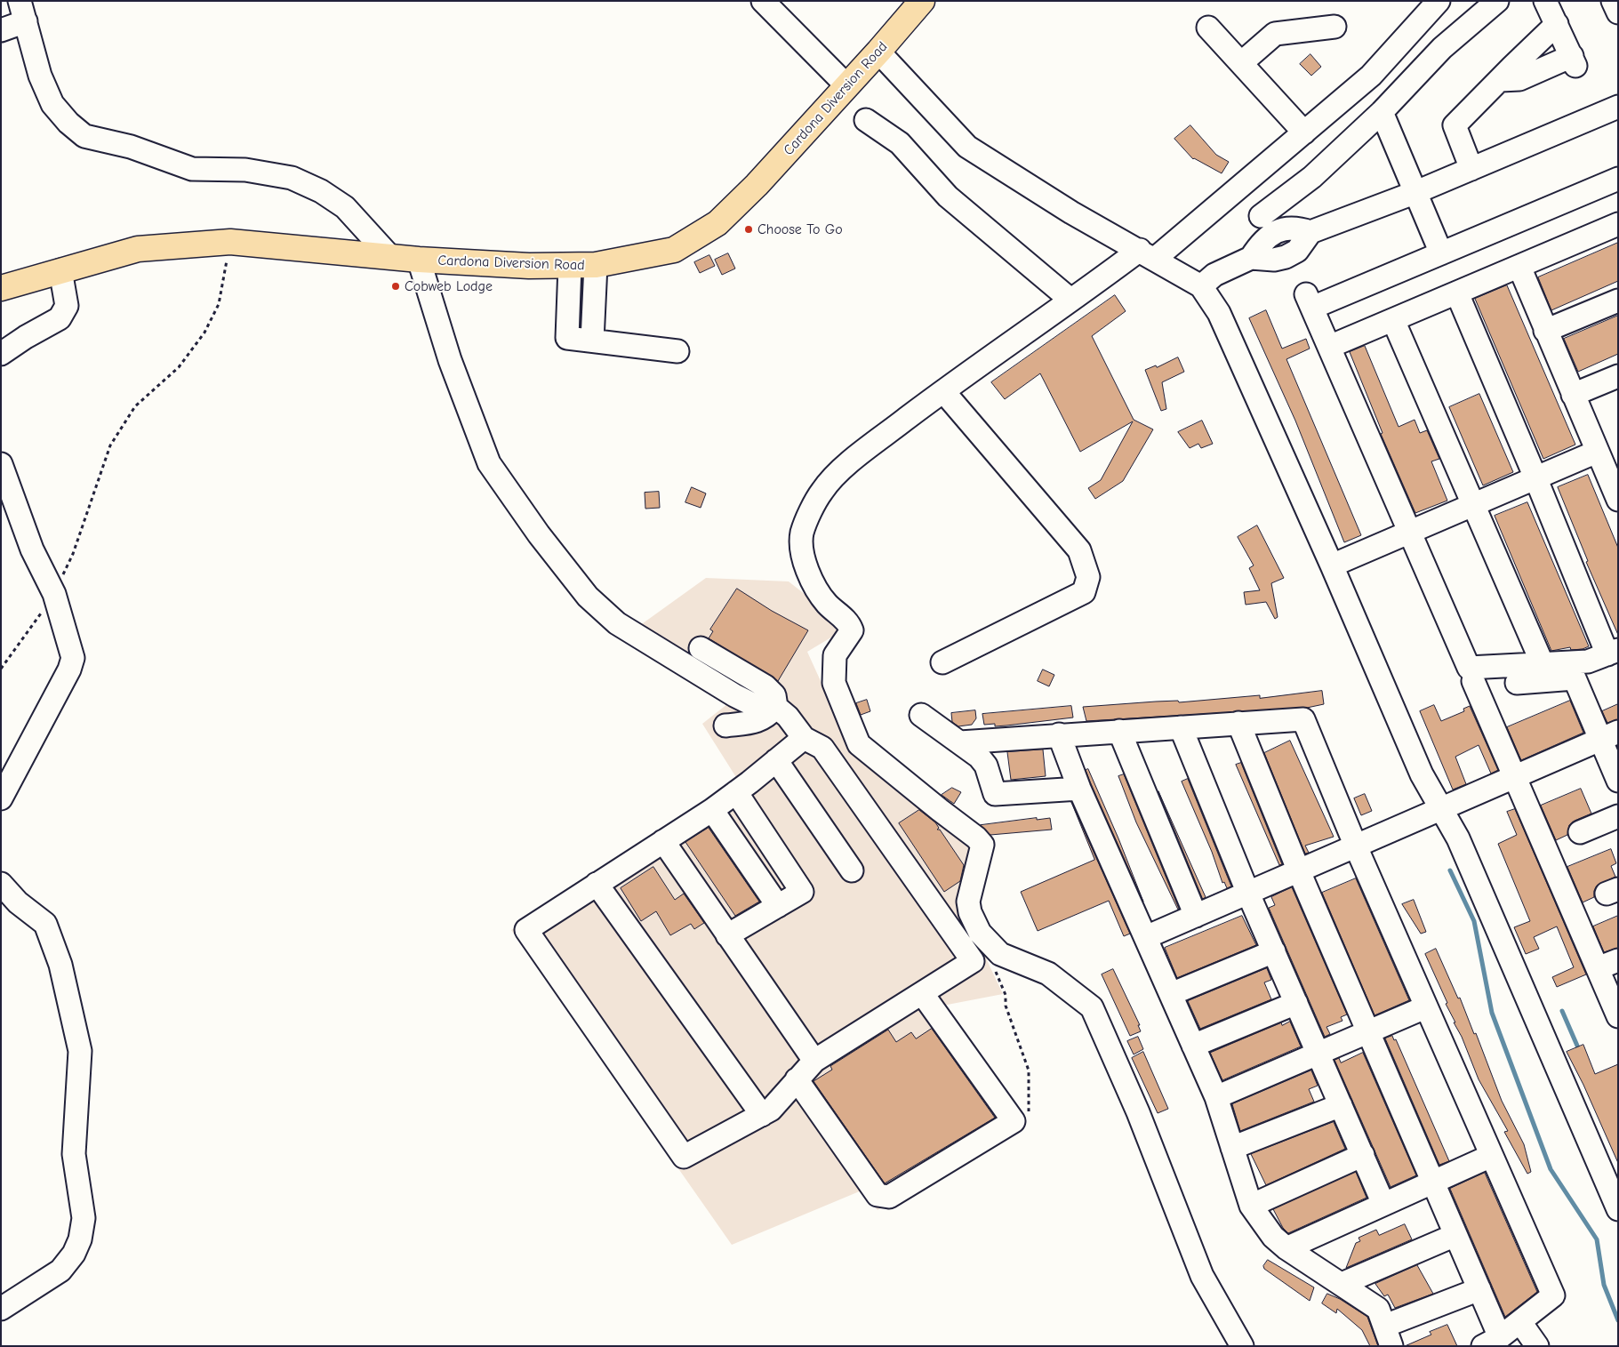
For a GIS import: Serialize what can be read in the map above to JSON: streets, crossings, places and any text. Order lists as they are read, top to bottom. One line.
{"streets":{"main road":["Cardona Diversion Road"]},"places":["Choose To Go","Cobweb Lodge"]}
